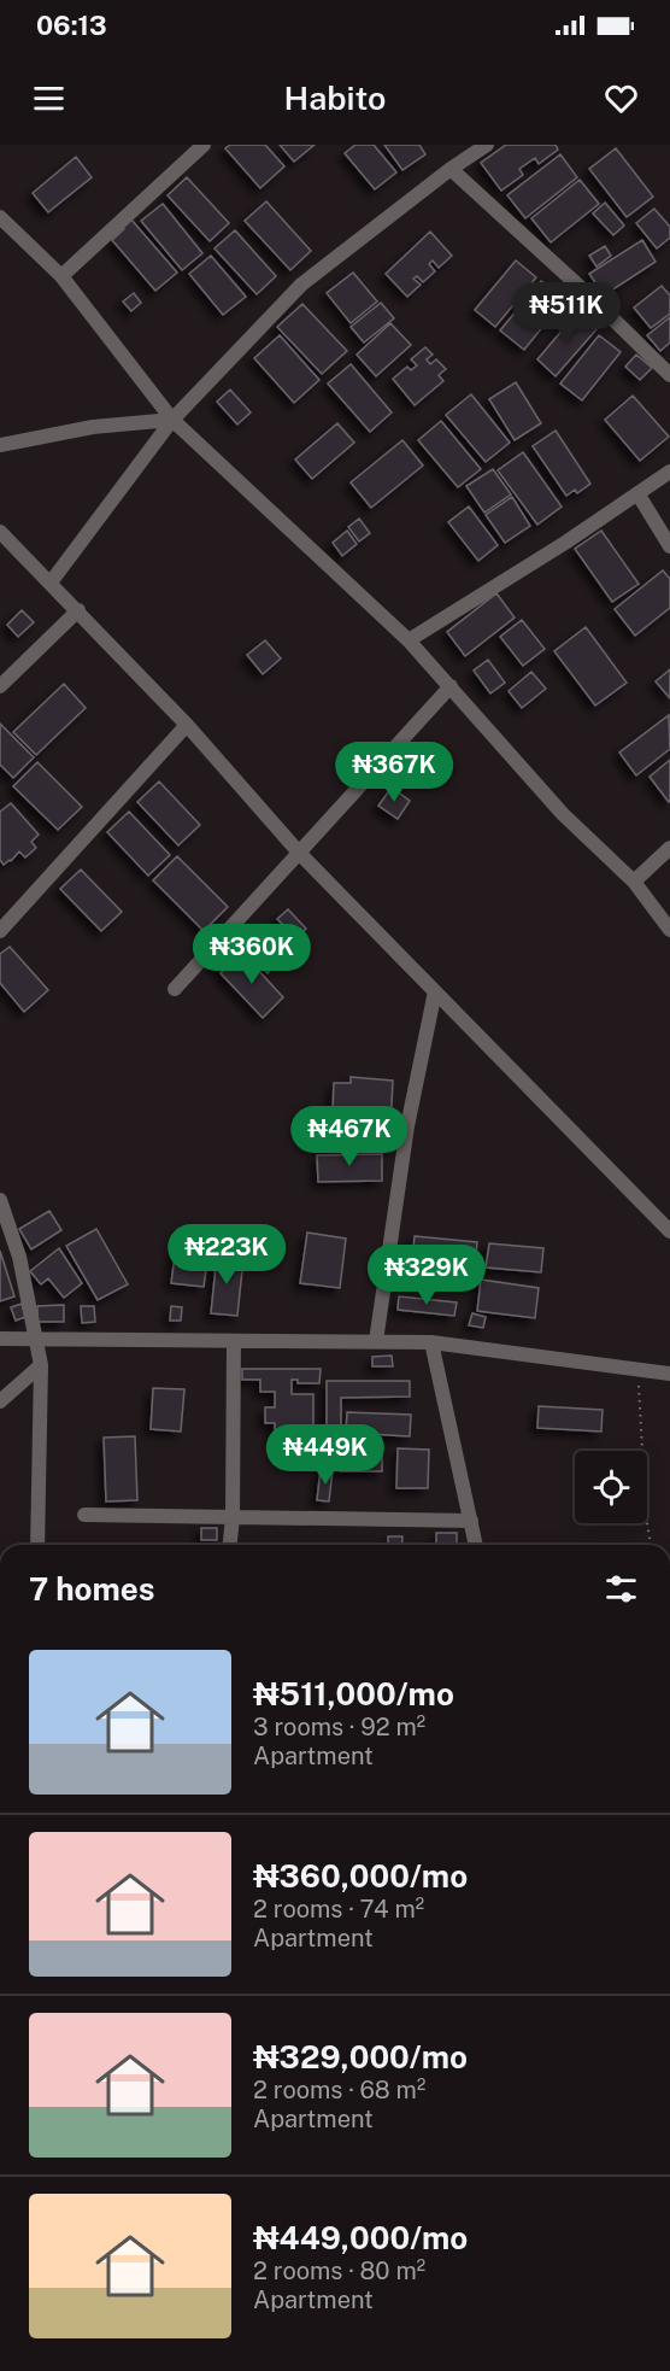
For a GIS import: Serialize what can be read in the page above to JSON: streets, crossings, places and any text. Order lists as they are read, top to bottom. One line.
{"page":{"status":"06:13","header":"Habito","price":["₦511K","₦367K","₦360K","₦467K","₦223K","₦329K","₦449K"],"heading":"7 homes","list":[{"name":"₦511,000/mo","note":"3 rooms · 92 m² · Apartment"},{"name":"₦360,000/mo","note":"2 rooms · 74 m² · Apartment"},{"name":"₦329,000/mo","note":"2 rooms · 68 m² · Apartment"},{"name":"₦449,000/mo","note":"2 rooms · 80 m² · Apartment"}]}}
